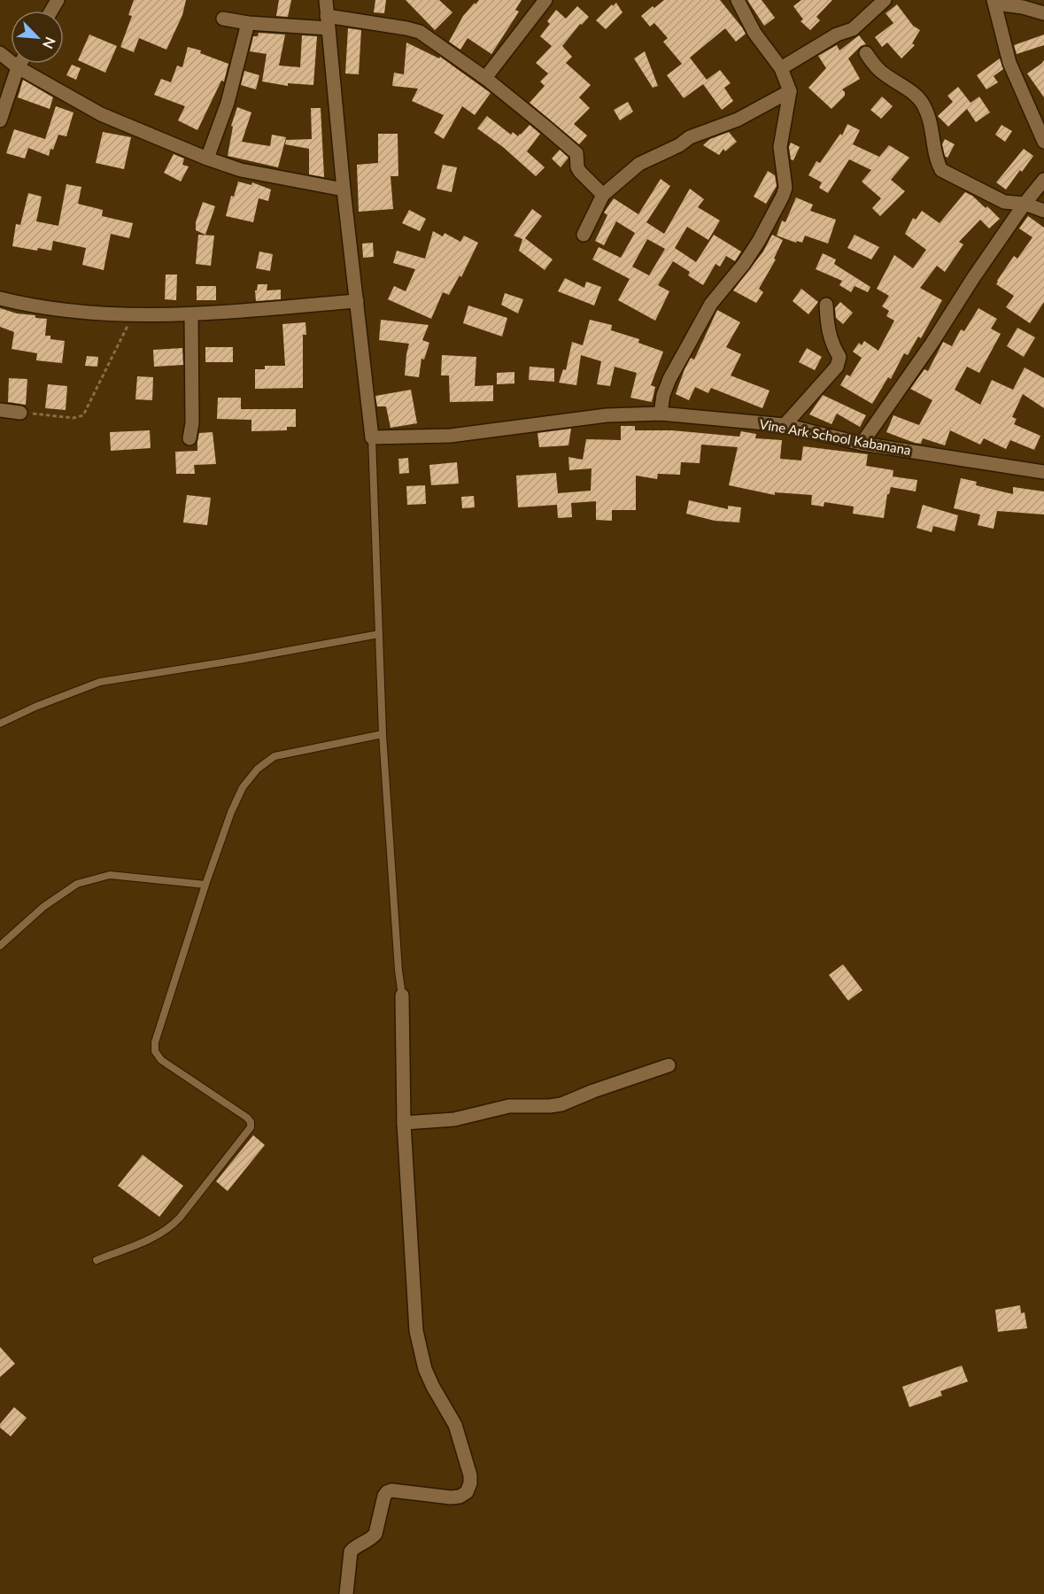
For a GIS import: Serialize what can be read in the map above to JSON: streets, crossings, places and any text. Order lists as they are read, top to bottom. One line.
{"streets":{"street":["Vine Ark School Kabanana"]},"north":"bottom right"}
